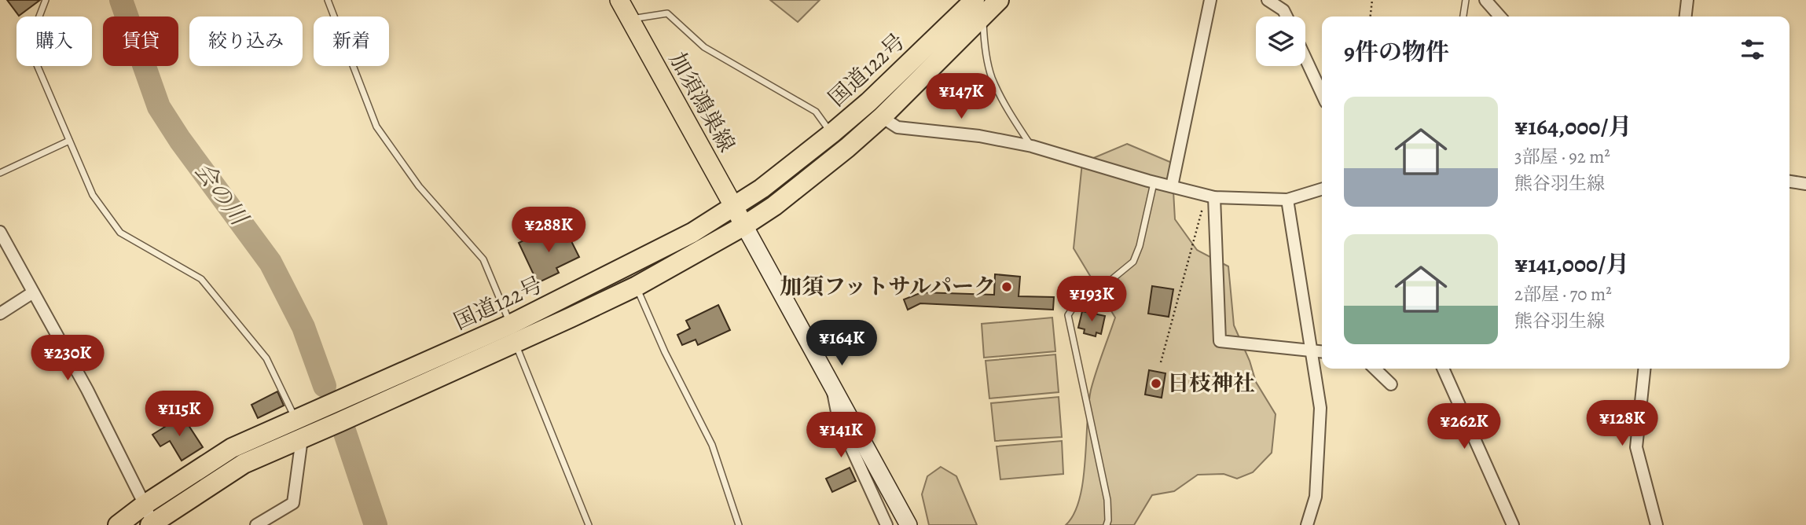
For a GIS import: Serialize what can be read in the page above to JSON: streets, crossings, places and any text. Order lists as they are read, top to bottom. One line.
{"streets":{"highway":["国道122号"],"main road":["加須鴻巣線"]},"crossings":[["国道122号","加須鴻巣線"]],"water":["会の川"],"places":["加須フットサルパーク","日枝神社"],"page":{"chip":["購入","賃貸","絞り込み","新着"],"heading":"9件の物件","price":["¥147K","¥288K","¥193K","¥164K","¥230K","¥115K","¥128K","¥262K","¥141K"],"list":[{"name":"¥164,000/月","note":"3部屋 · 92 m² · 熊谷羽生線"},{"name":"¥141,000/月","note":"2部屋 · 70 m² · 熊谷羽生線"}]}}
